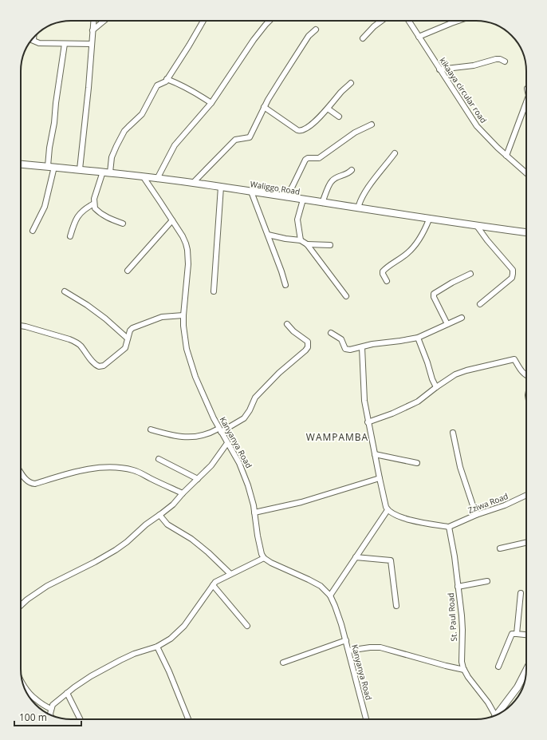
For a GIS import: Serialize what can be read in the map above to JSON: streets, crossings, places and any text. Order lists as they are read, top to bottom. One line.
{"streets":{"street":["kikaaya circular road","Waliggo Road","Kanyanya Road","Zziwa Road","St. Paul Road"]},"crossings":[["Waliggo Road","Kanyanya Road"],["Zziwa Road","St. Paul Road"]],"districts":["WAMPAMBA"],"scale_bar":"100 m"}
